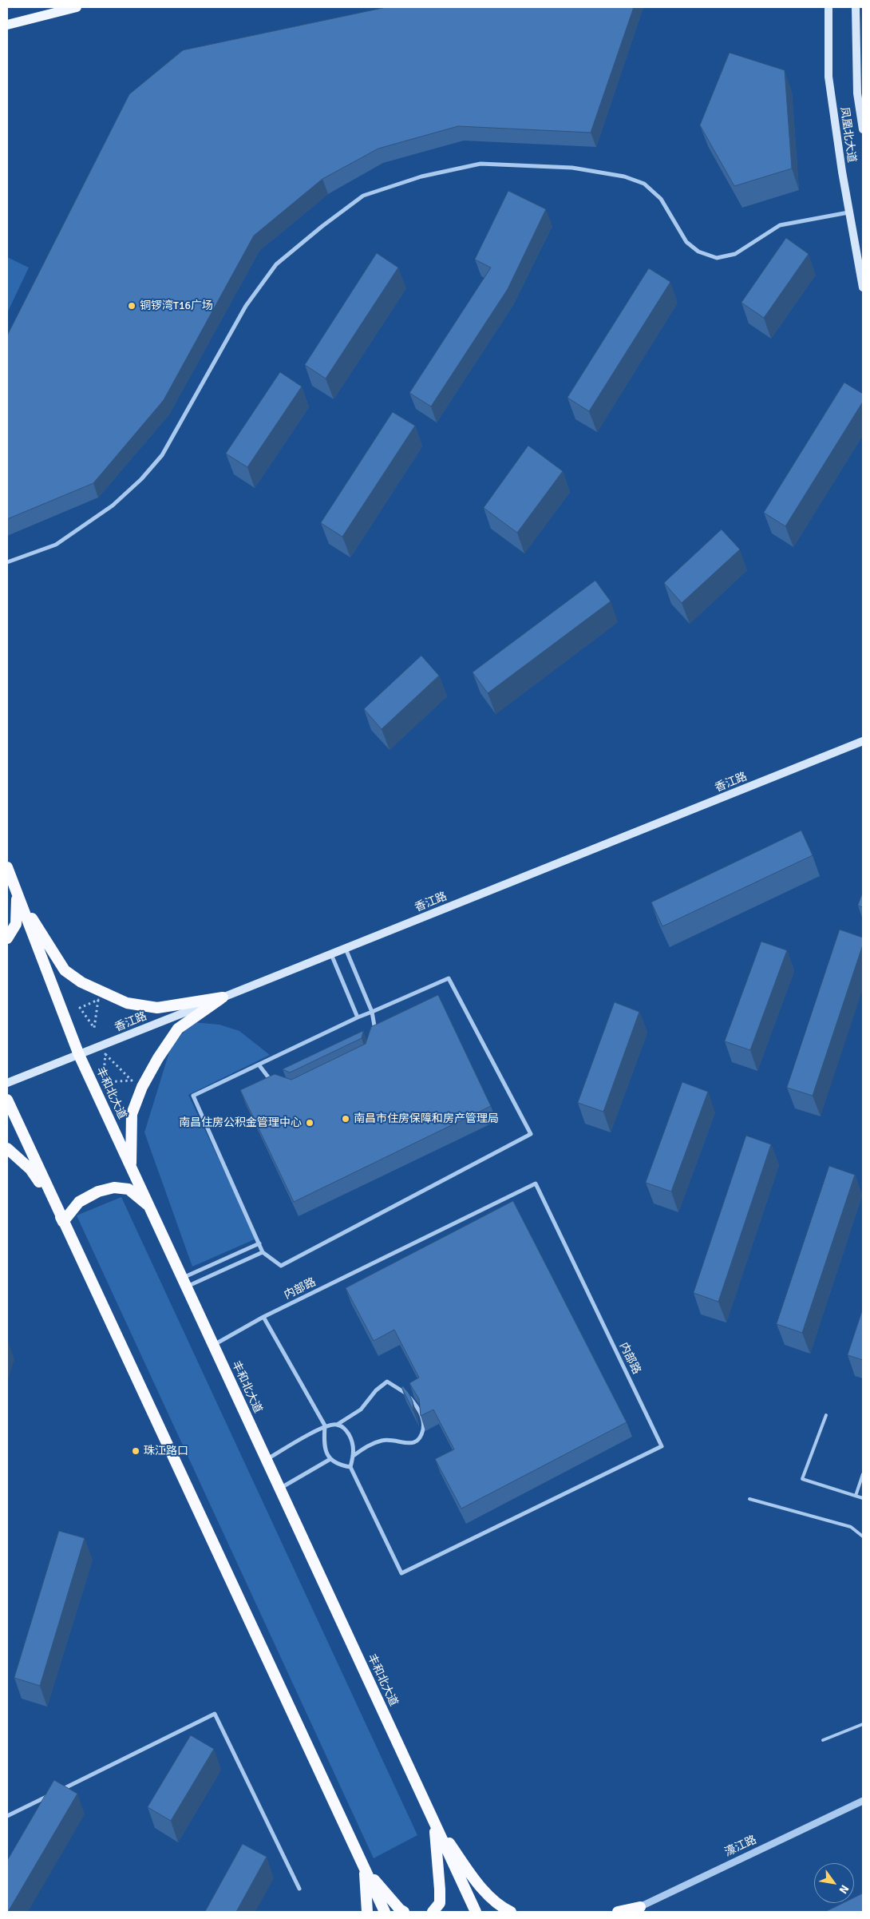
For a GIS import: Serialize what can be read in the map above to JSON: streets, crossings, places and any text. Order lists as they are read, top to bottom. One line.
{"streets":{"highway":["丰和北大道"],"main road":["凤凰北大道","香江路"],"street":["内部路","濠江路"]},"crossings":[["香江路","丰和北大道"],["丰和北大道","内部路"]],"places":["铜锣湾T16广场","南昌市住房保障和房产管理局","南昌住房公积金管理中心","珠江路口"],"north":"bottom right"}
